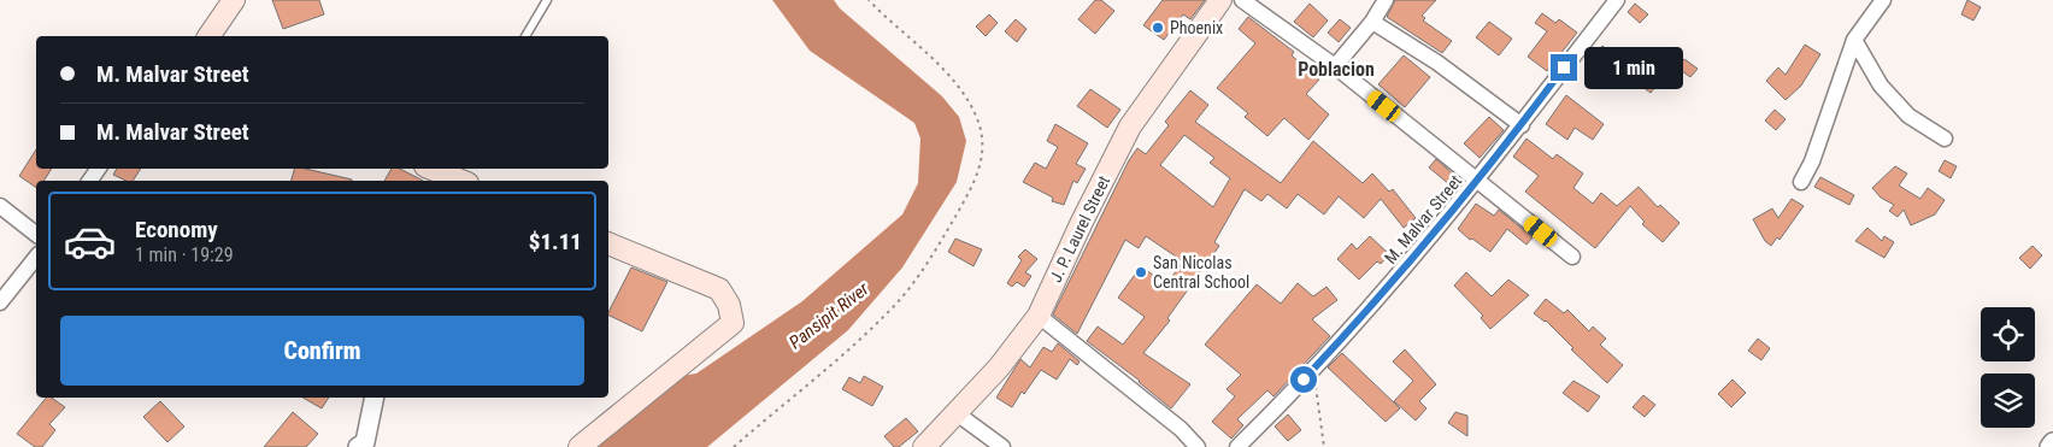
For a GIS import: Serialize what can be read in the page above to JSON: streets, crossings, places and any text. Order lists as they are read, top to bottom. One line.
{"streets":{"main road":["J. P. Laurel Street"],"street":["M. Malvar Street"]},"districts":["Poblacion"],"water":["Pansipit River"],"places":["Phoenix","San Nicolas Central School"],"page":{"banner":["M. Malvar Street","M. Malvar Street"],"bubble":"1 min","list":[{"name":"Economy","note":"1 min · 19:29","value":"$1.11"}],"buttons":"Confirm"}}
